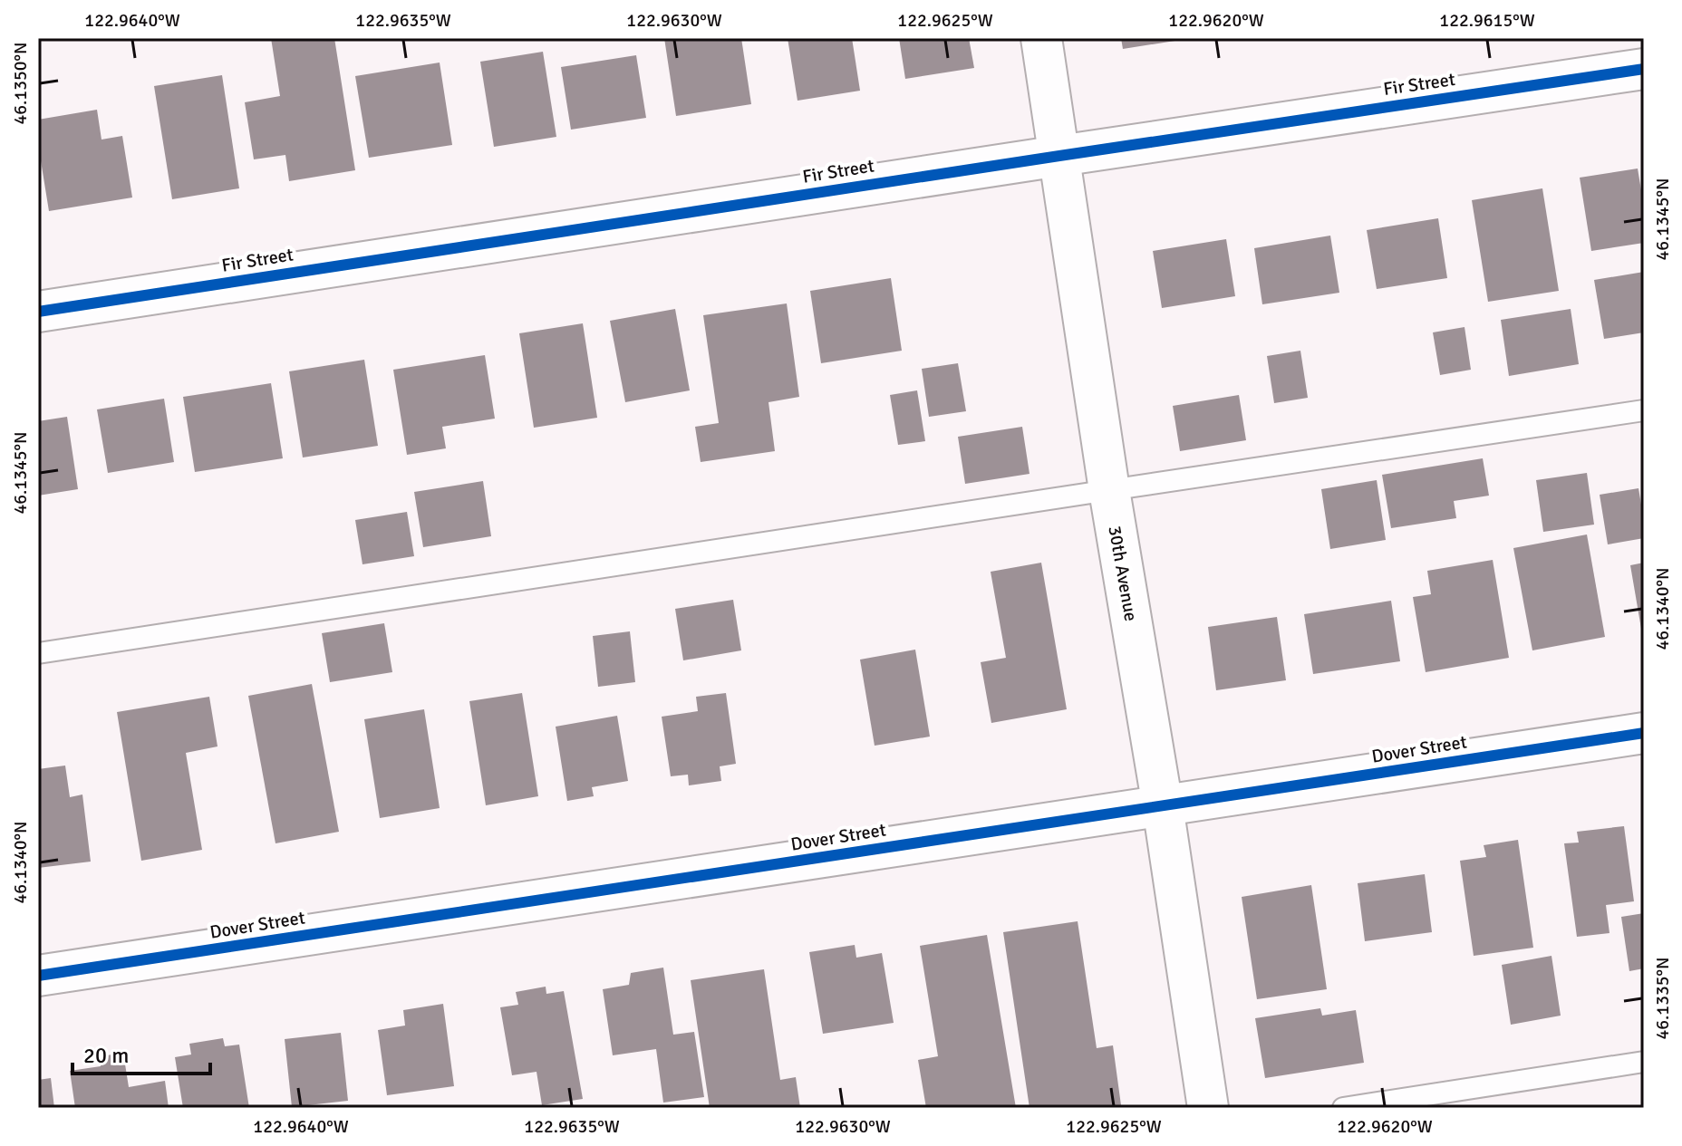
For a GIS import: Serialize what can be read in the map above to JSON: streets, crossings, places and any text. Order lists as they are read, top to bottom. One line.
{"streets":{"street":["Fir Street","30th Avenue","Dover Street"]},"crossings":[["Fir Street","30th Avenue"],["30th Avenue","Dover Street"]],"scale_bar":"20 m","coordinates":["122.9640°W","122.9635°W","122.9630°W","122.9625°W","122.9620°W","122.9615°W","46.1350°N","46.1345°N","46.1340°N","46.1335°N"]}
